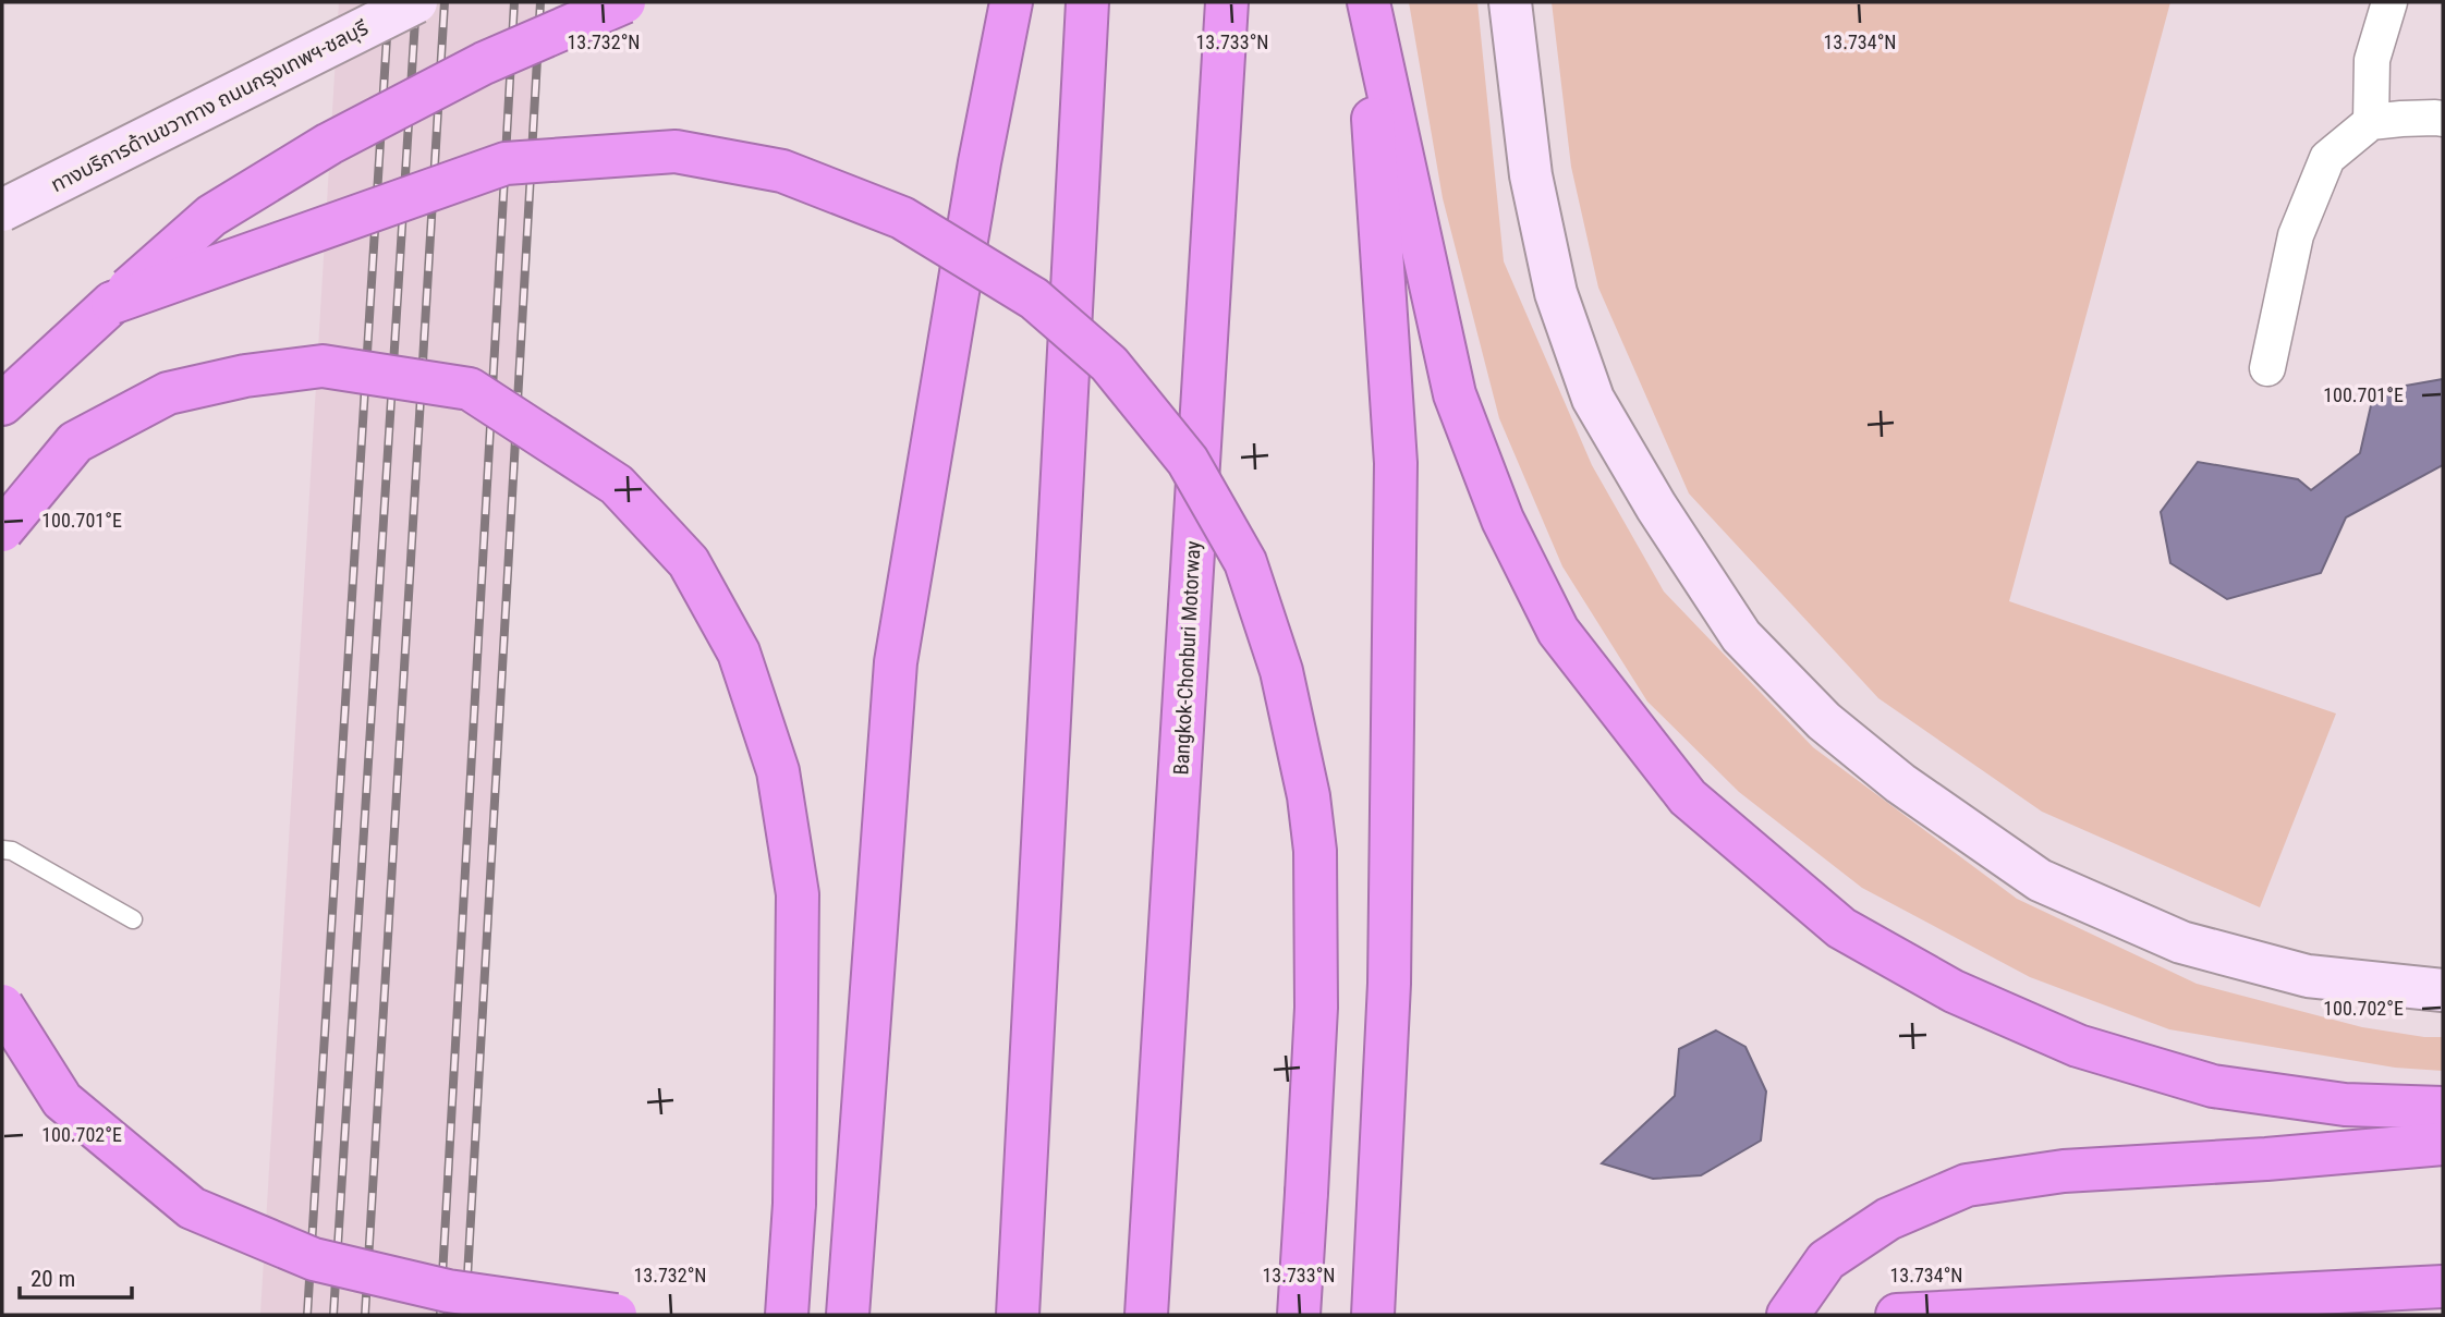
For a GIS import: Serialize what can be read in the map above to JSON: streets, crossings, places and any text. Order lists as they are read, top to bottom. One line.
{"streets":{"highway":["Bangkok-Chonburi Motorway"],"main road":["ทางบริการด้านขวาทาง ถนนกรุงเทพฯ-ชลบุรี"]},"scale_bar":"20 m","coordinates":["13.732°N","13.733°N","13.734°N","100.701°E","100.702°E"]}
